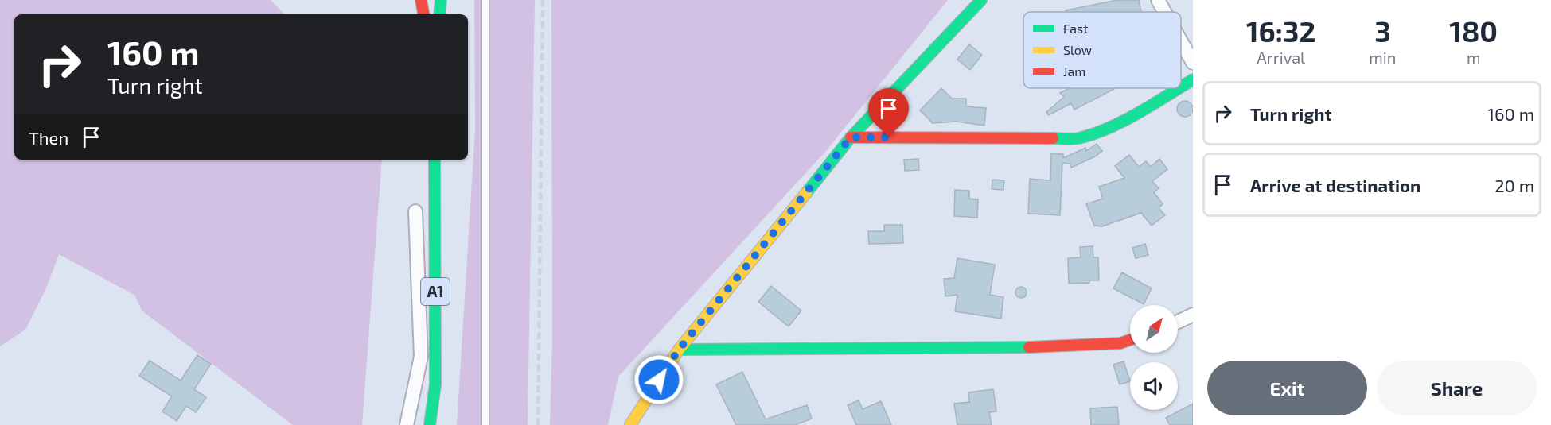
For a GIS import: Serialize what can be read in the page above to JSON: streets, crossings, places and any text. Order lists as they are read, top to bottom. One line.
{"streets":{"main road":["A1"]},"legend":["Fast","Slow","Jam"],"north":"top right","page":{"eta":["16:32","Arrival","3","min","180","m"],"turn":["160 m","Turn right"],"list":[{"name":"Turn right","value":"160 m"},{"name":"Arrive at destination","value":"20 m"}],"then":"Then","buttons":["Exit","Share"]}}
